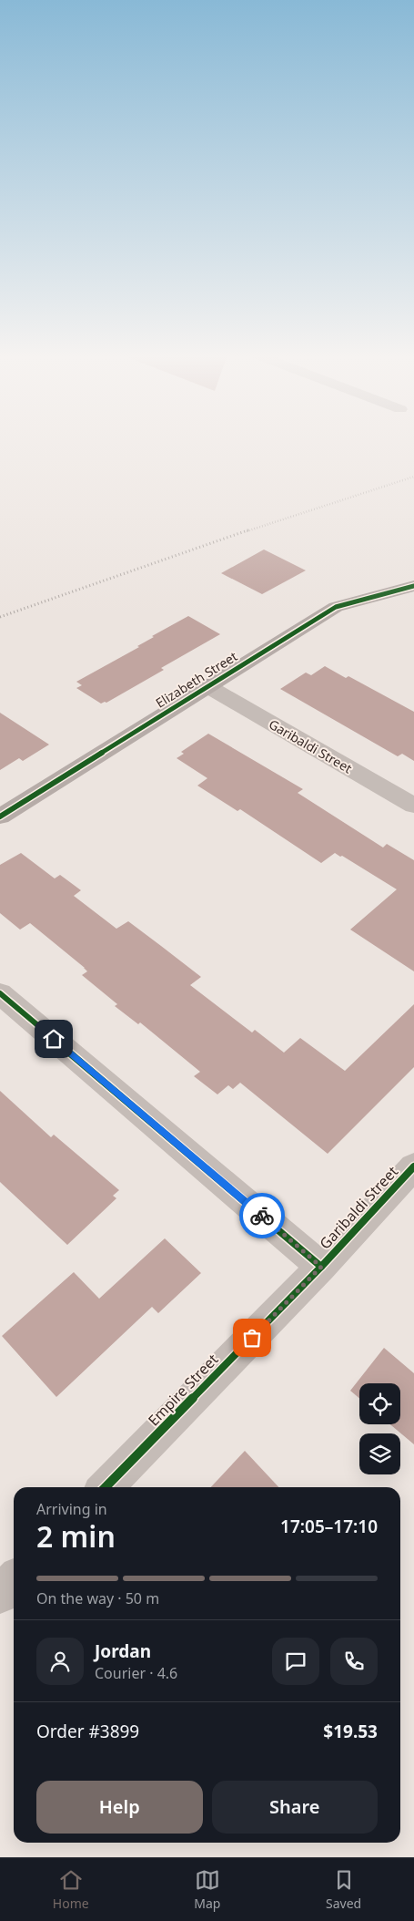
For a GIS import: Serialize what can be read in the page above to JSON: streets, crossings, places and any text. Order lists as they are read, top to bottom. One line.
{"streets":{"main road":["Elizabeth Street"],"street":["Garibaldi Street","Empire Street"]},"crossings":[["Elizabeth Street","Garibaldi Street"],["Garibaldi Street","Empire Street"]],"page":{"heading":["2 min","Arriving in","17:05–17:10"],"panel":["Jordan","Courier · 4.6","Order #3899","$19.53"],"bar":"On the way · 50 m","buttons":["Help","Share"],"tabs":["Home","Map","Saved"]}}
